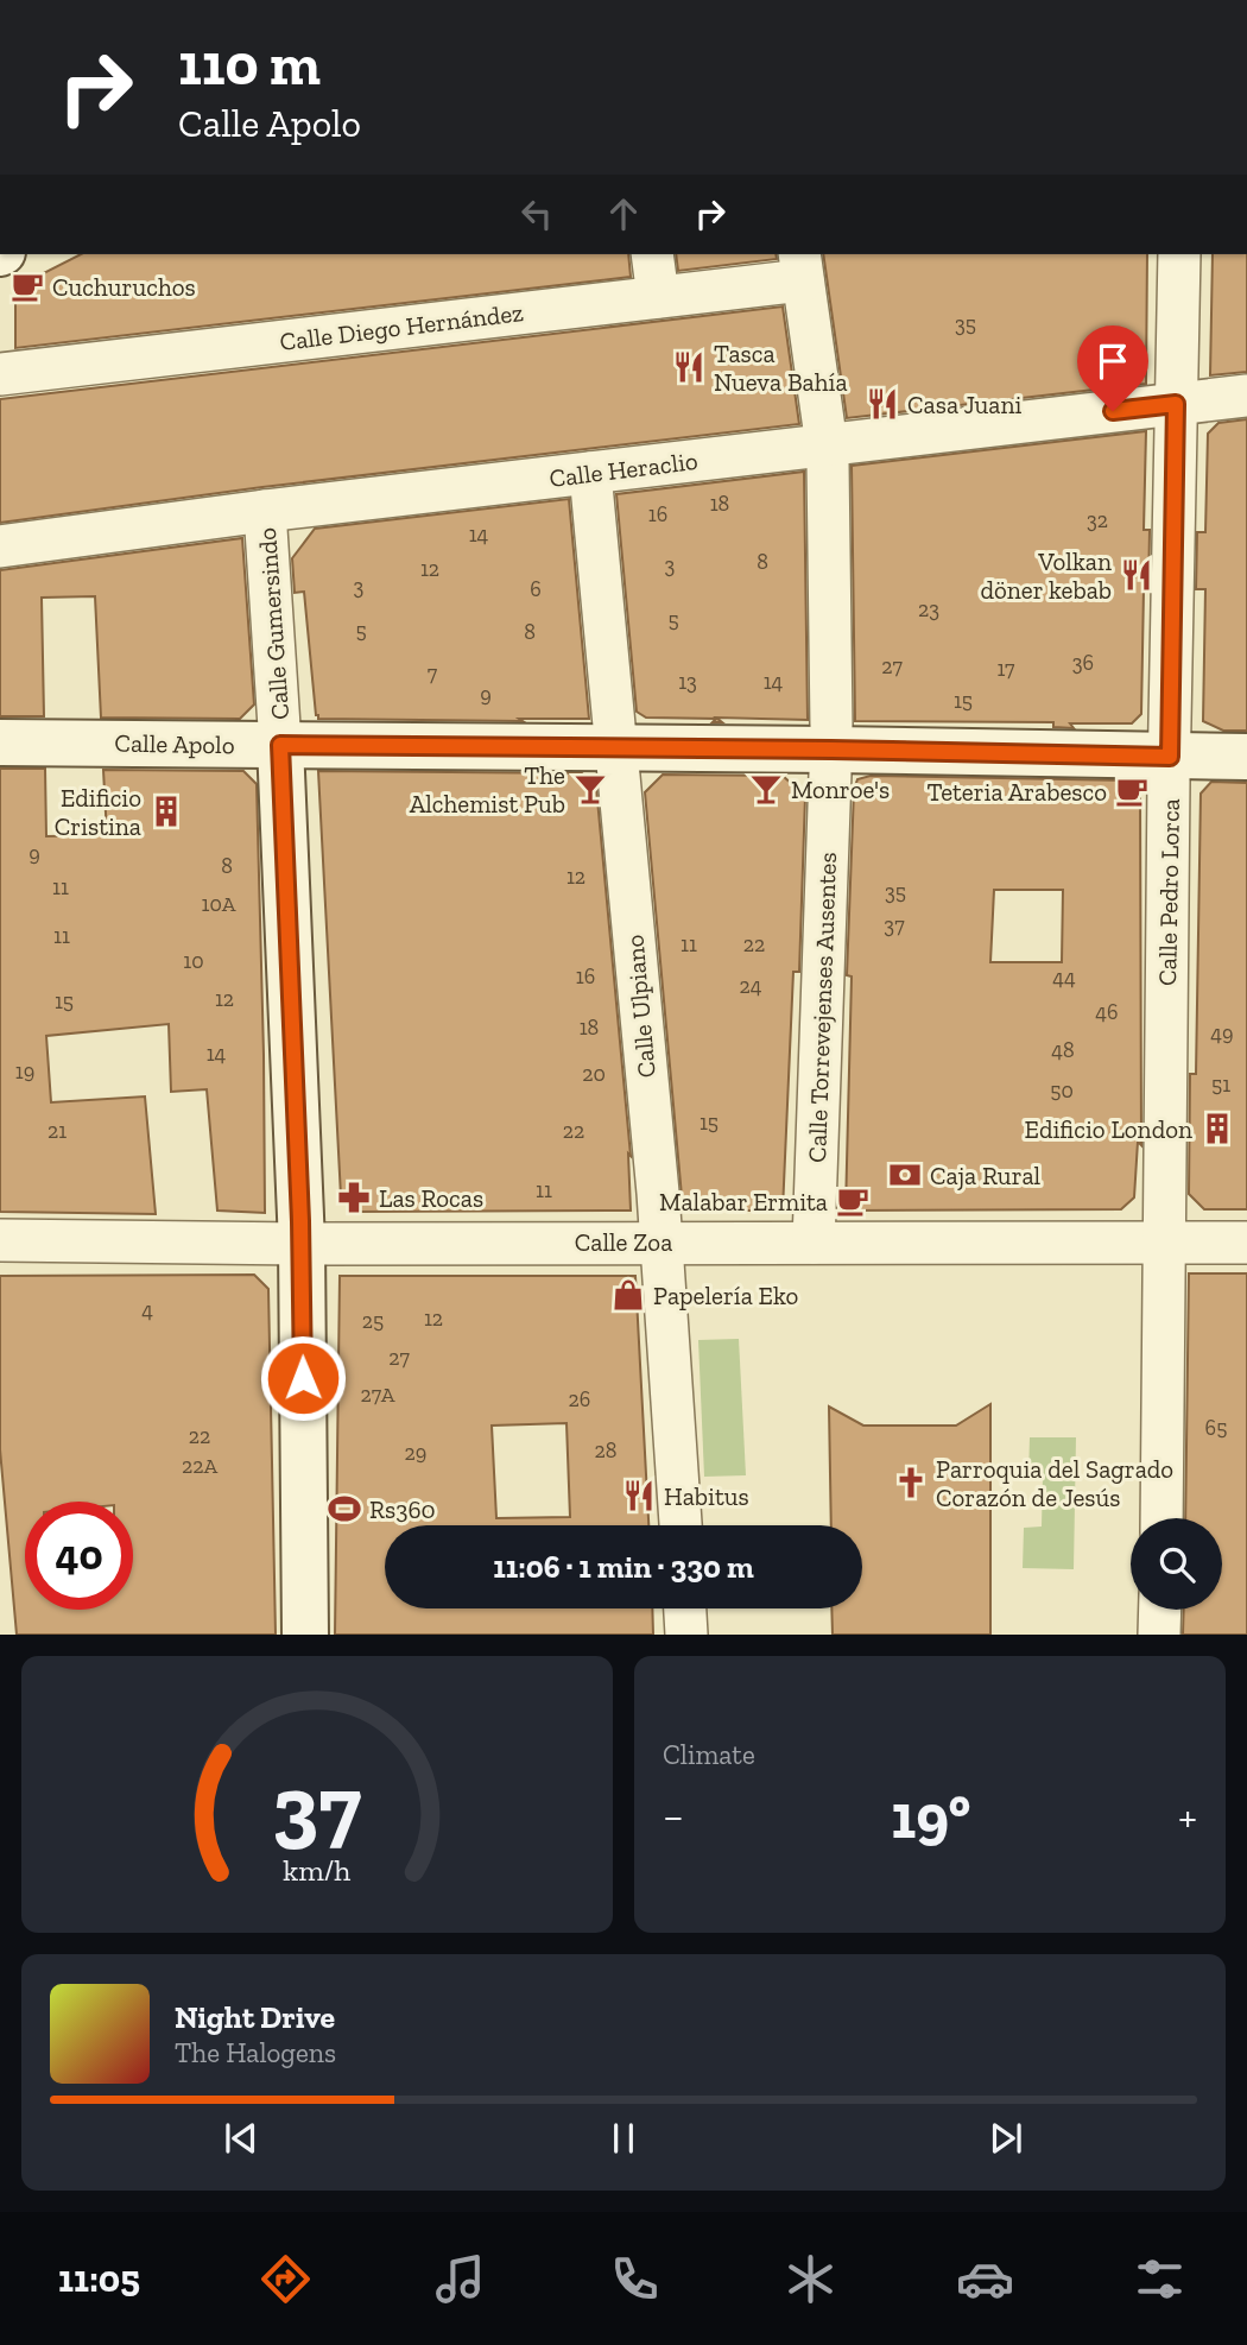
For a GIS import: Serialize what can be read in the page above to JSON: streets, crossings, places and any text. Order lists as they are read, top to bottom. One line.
{"streets":{"street":["Calle Diego Hernández","Calle Heraclio","Calle Gumersindo","Calle Apolo","Calle Pedro Lorca","Calle Ulpiano","Calle Torrevejenses Ausentes","Calle Zoa"]},"crossings":[["Calle Heraclio","Calle Gumersindo"],["Calle Heraclio","Calle Pedro Lorca"],["Calle Heraclio","Calle Ulpiano"],["Calle Gumersindo","Calle Apolo"],["Calle Gumersindo","Calle Zoa"],["Calle Apolo","Calle Pedro Lorca"],["Calle Apolo","Calle Ulpiano"],["Calle Pedro Lorca","Calle Zoa"],["Calle Ulpiano","Calle Zoa"],["Calle Torrevejenses Ausentes","Calle Zoa"]],"places":{"cafe":["Cuchuruchos","Teteria Arabesco","Malabar Ermita"],"restaurant":["Tasca Nueva Bahía","Casa Juani","Volkan döner kebab","Habitus"],"bar":["The Alchemist Pub","Monroe's"],"building":["Edificio Cristina","Edificio London"],"bank":["Caja Rural"],"pharmacy":["Las Rocas"],"shop":["Papelería Eko"],"church":["Parroquia del Sagrado Corazón de Jesús"],"sports":["Rs360"]},"house_numbers":["35","18","16","32","14","8","3","12","3","6","23","5","5","8","36","27","17","7","13","14","9","15","9","8","12","11","35","10A","37","11","11","22","10","16","44","24","12","15","46","18","49","48","14","19","20","51","50","15","21","22","11","4","12","25","27","27A","26","65","22","28","29","22A"],"page":{"turn":["110 m","Calle Apolo"],"limit":"40","trip":"11:06 · 1 min · 330 m","tile":"Climate","heat":["−","19°","+"],"song":["Night Drive","The Halogens"],"tabs":"11:05","gauge":["37","km/h"]}}
